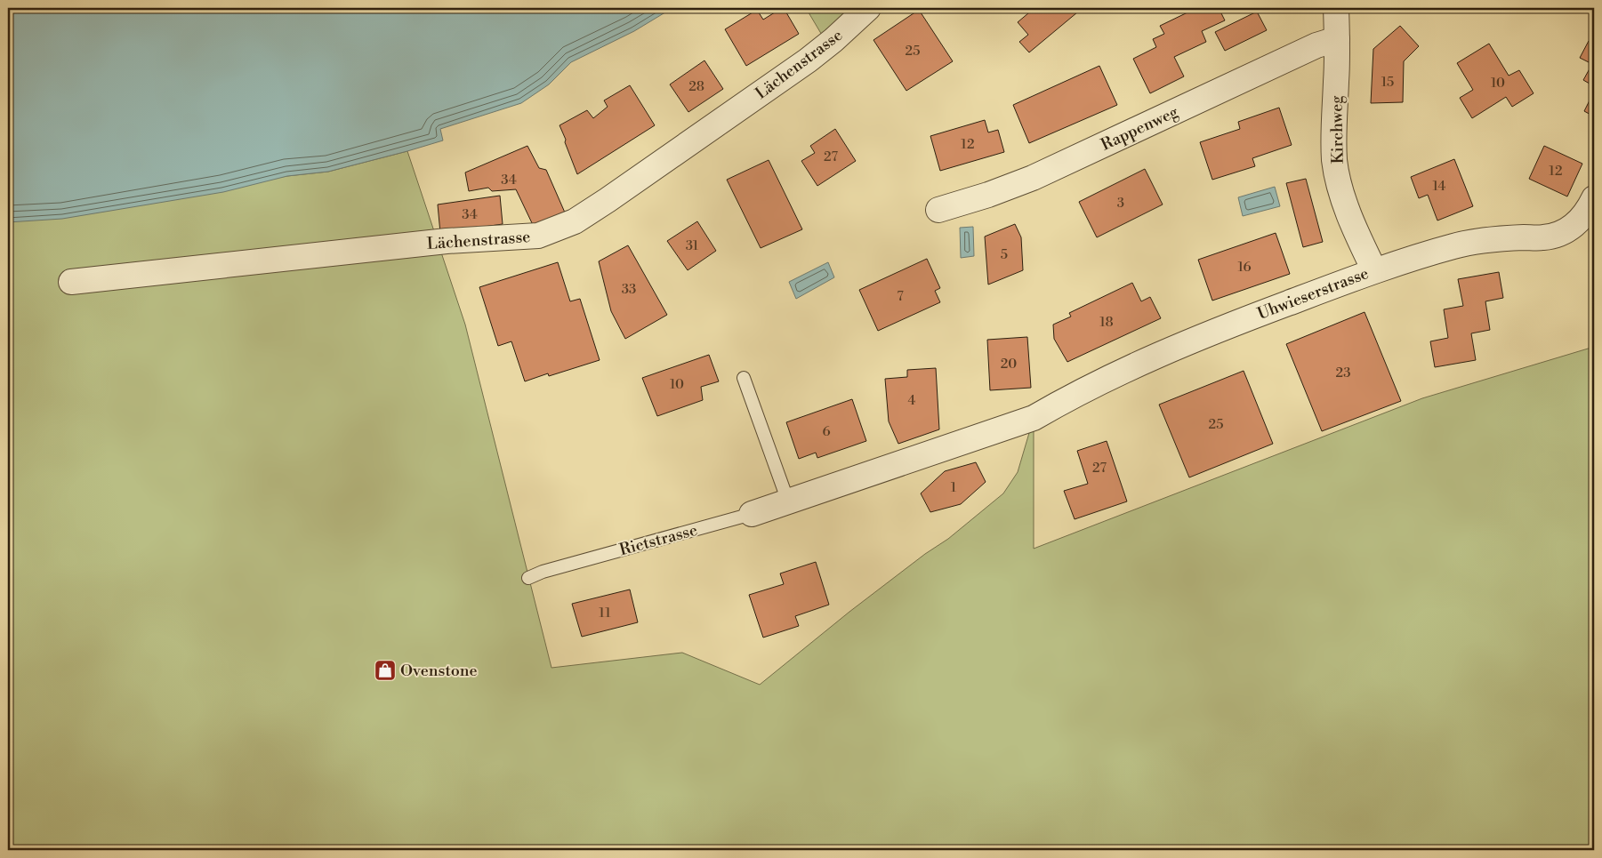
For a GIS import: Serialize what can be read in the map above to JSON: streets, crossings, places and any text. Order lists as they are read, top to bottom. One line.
{"streets":{"street":["Lächenstrasse","Rappenweg","Kirchweg","Uhwieserstrasse","Rietstrasse"]},"crossings":[["Rappenweg","Kirchweg"],["Kirchweg","Uhwieserstrasse"],["Uhwieserstrasse","Rietstrasse"]],"places":{"shop":["Ovenstone"]},"house_numbers":["25","15","10","28","12","27","12","34","14","3","34","31","5","16","33","7","18","20","23","10","4","25","6","27","1","11"]}
